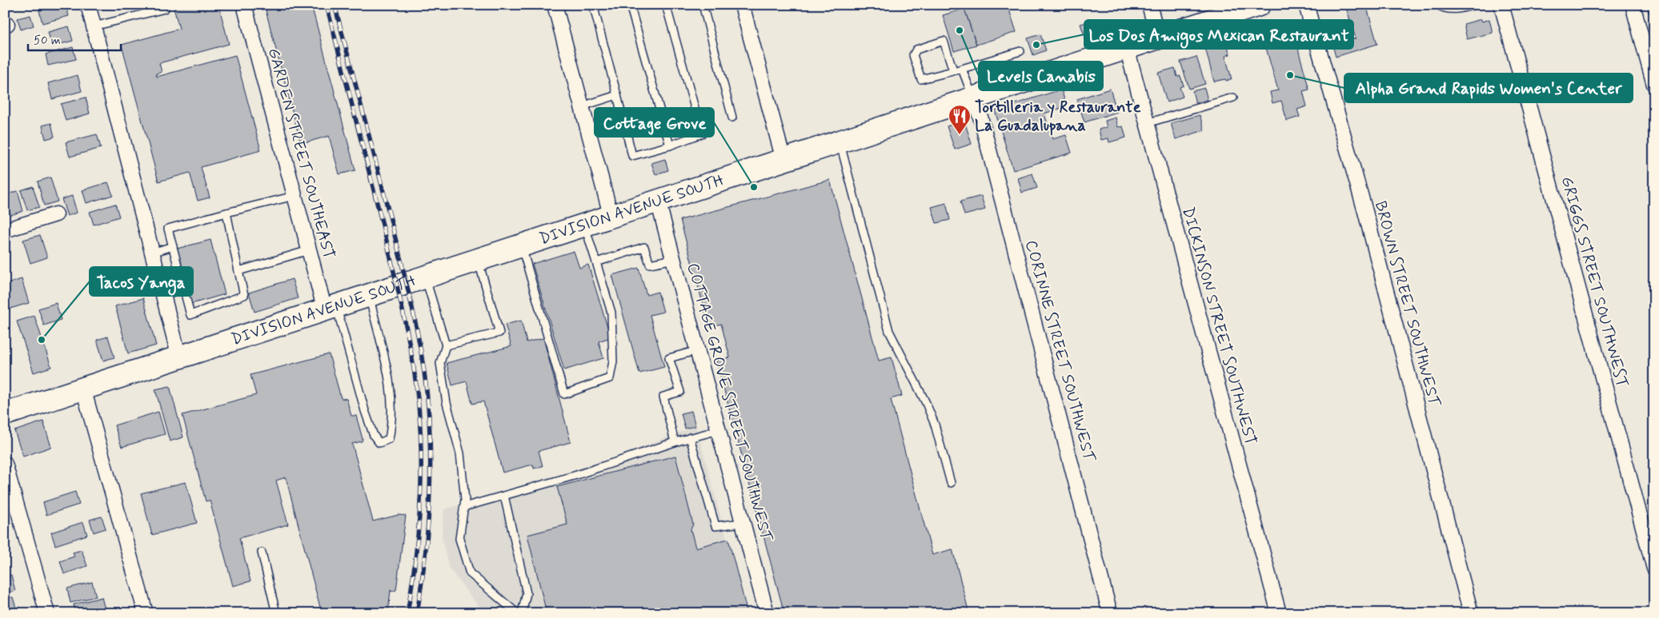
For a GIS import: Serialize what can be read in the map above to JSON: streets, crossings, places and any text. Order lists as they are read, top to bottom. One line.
{"streets":{"main road":["DIVISION AVENUE SOUTH"],"street":["GARDEN STREET SOUTHEAST","GRIGGS STREET SOUTHWEST","BROWN STREET SOUTHWEST","DICKINSON STREET SOUTHWEST","CORINNE STREET SOUTHWEST","COTTAGE GROVE STREET SOUTHWEST"]},"crossings":[["GARDEN STREET SOUTHEAST","DIVISION AVENUE SOUTH"],["DIVISION AVENUE SOUTH","DICKINSON STREET SOUTHWEST"],["DIVISION AVENUE SOUTH","CORINNE STREET SOUTHWEST"],["DIVISION AVENUE SOUTH","COTTAGE GROVE STREET SOUTHWEST"]],"places":{"other":["Levels Canabis","Los Dos Amigos Mexican Restaurant","Alpha Grand Rapids Women's Center","Cottage Grove","Tacos Yanga"],"restaurant":["Tortilleria y Restaurante La Guadalupana"]},"scale_bar":"50 m"}
